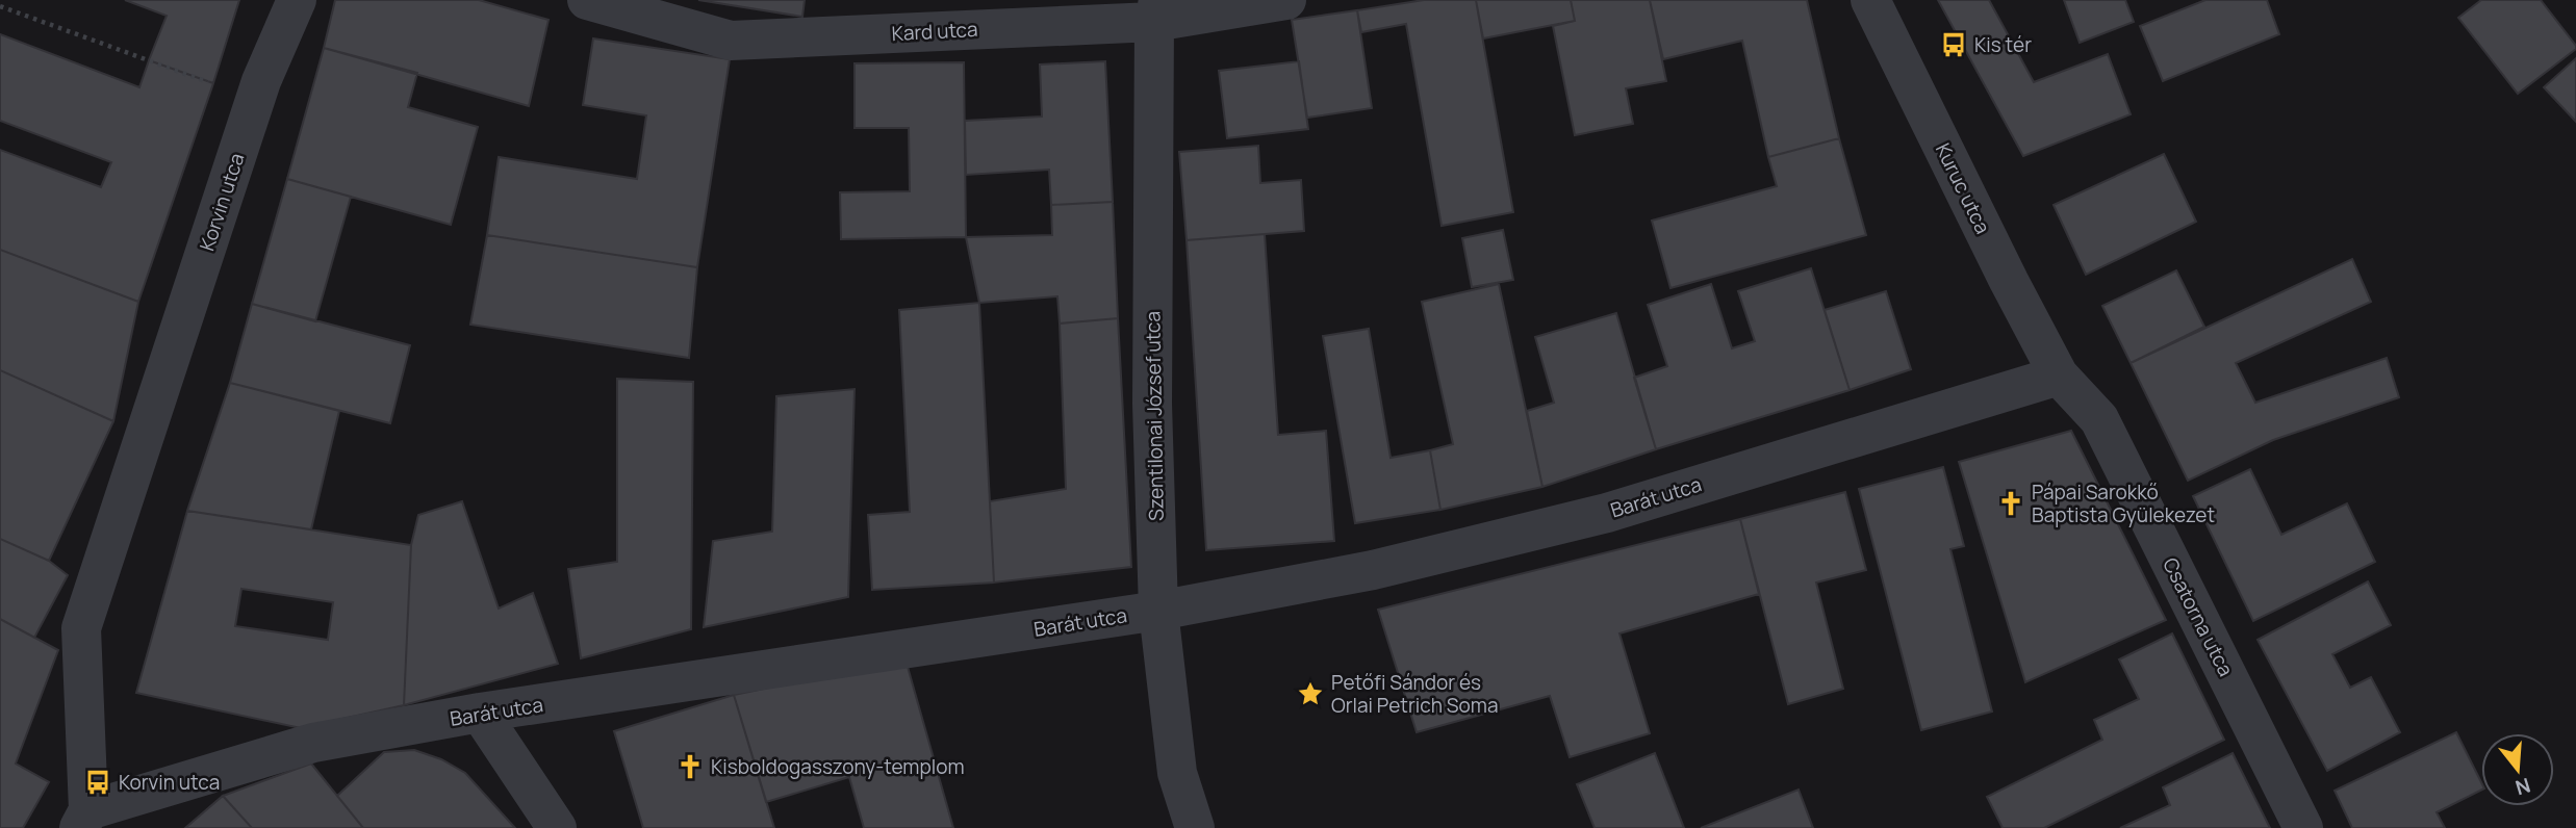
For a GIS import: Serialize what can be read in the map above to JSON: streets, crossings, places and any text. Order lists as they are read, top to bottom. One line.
{"streets":{"street":["Kard utca","Kuruc utca","Korvin utca","Szentilonai József utca","Barát utca","Csatorna utca"]},"crossings":[["Kard utca","Szentilonai József utca"],["Kuruc utca","Barát utca"],["Kuruc utca","Csatorna utca"],["Korvin utca","Barát utca"],["Szentilonai József utca","Barát utca"],["Barát utca","Csatorna utca"]],"places":{"bus stop":["Kis tér","Korvin utca"],"church":["Pápai Sarokkő Baptista Gyülekezet","Kisboldogasszony-templom"],"place":["Petőfi Sándor és Orlai Petrich Soma"]},"north":"bottom"}
